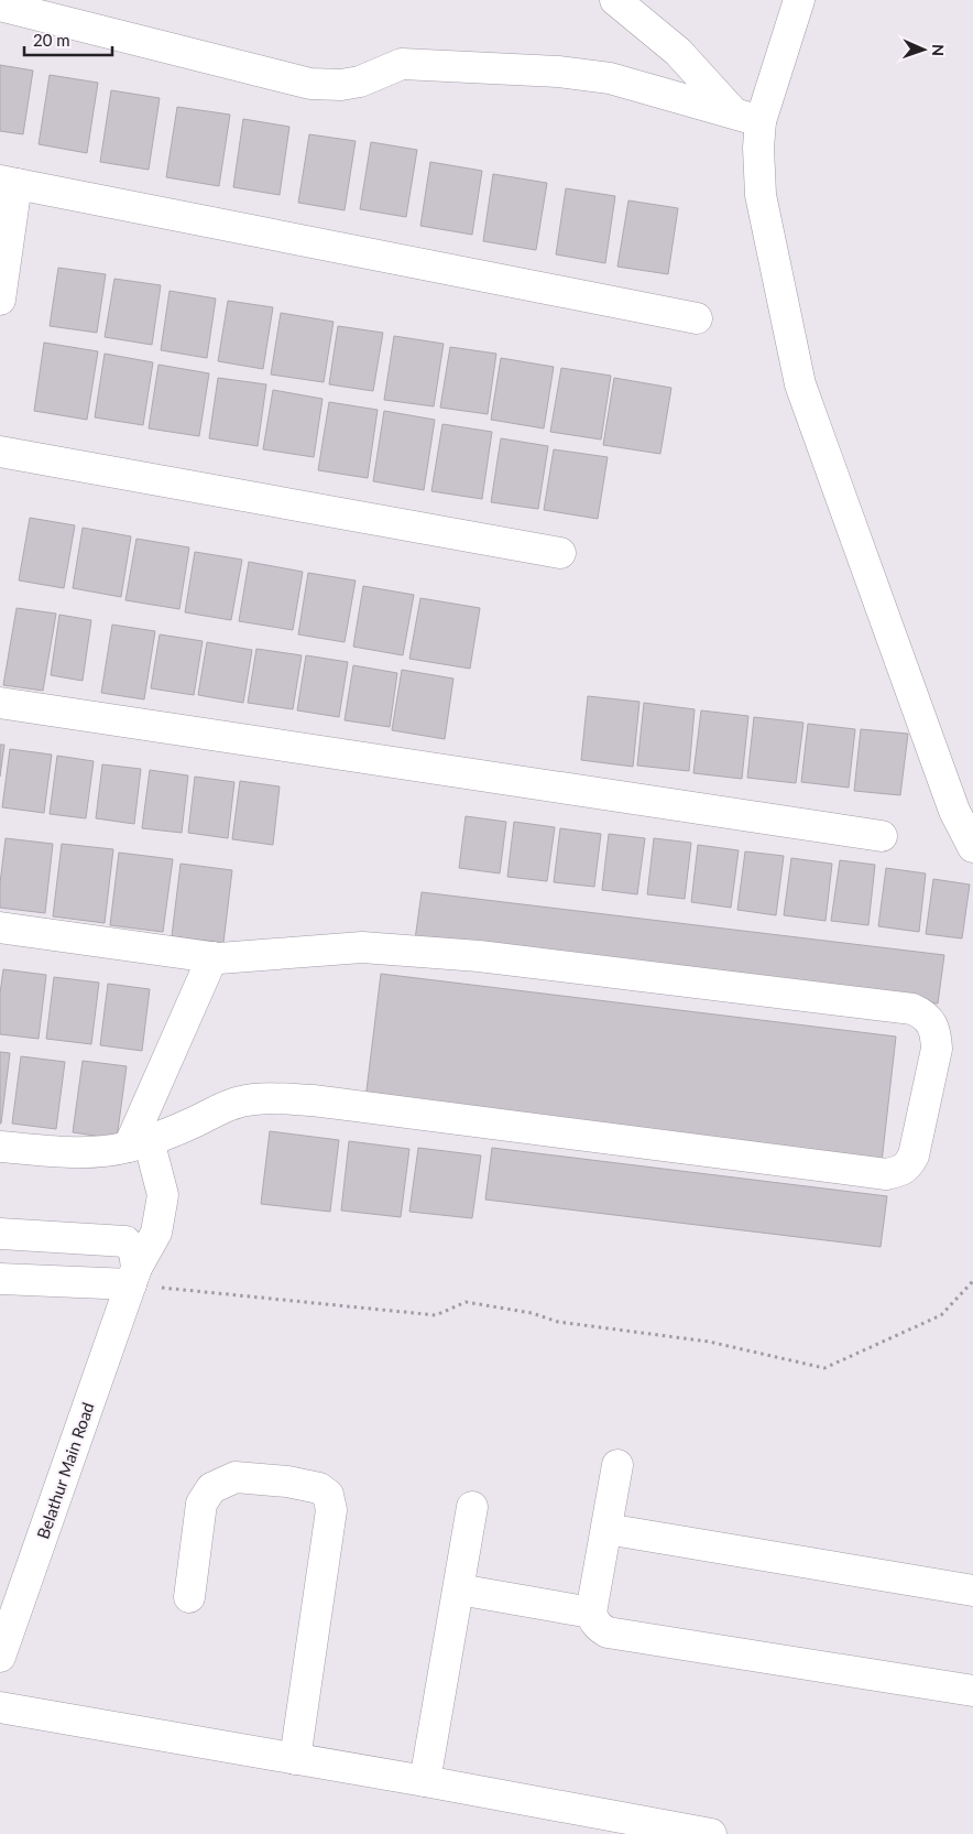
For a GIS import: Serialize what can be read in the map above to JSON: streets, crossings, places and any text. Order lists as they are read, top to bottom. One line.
{"streets":{"street":["Belathur Main Road"]},"scale_bar":"20 m","north":"right"}
